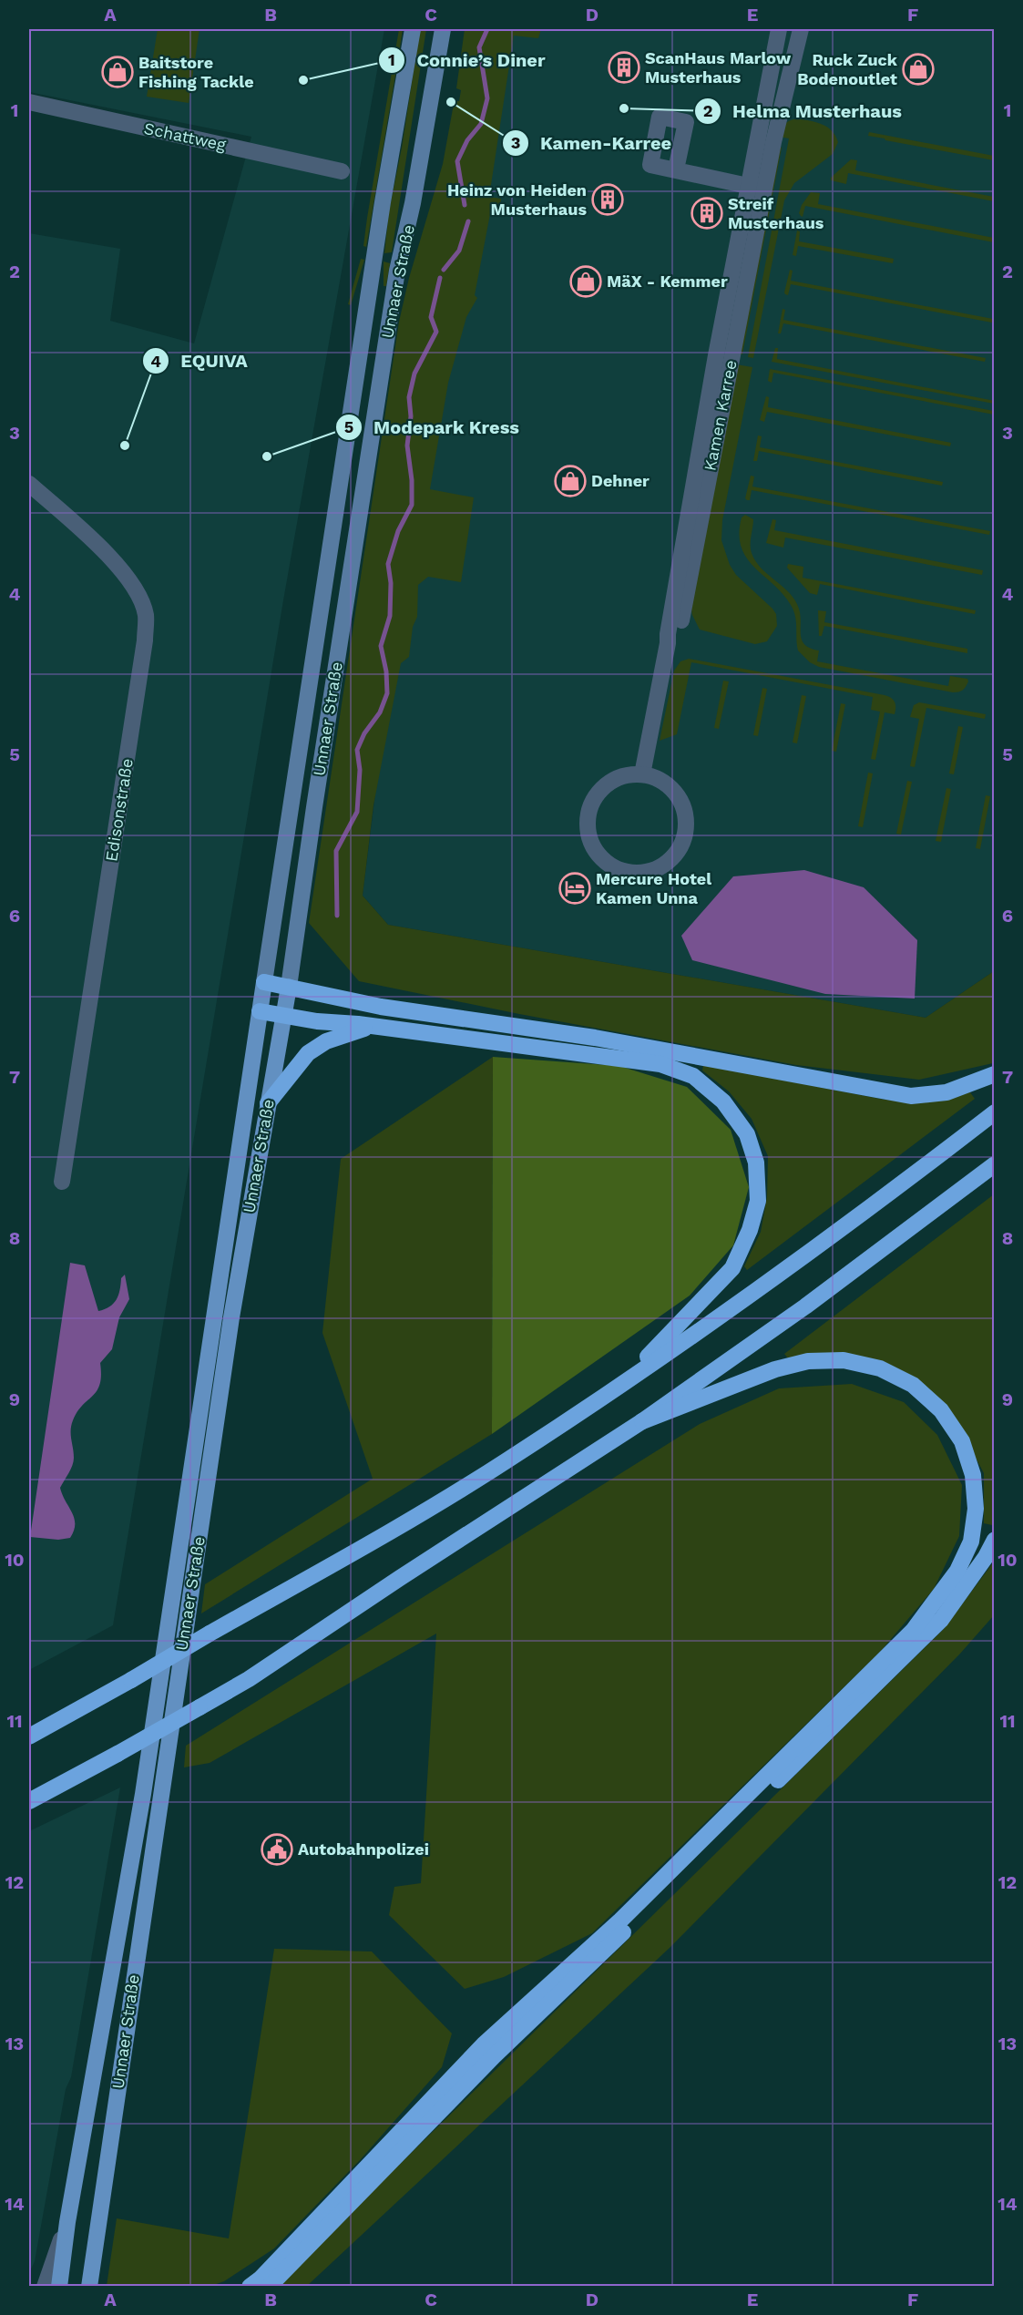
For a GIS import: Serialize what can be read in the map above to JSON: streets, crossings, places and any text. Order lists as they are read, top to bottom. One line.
{"streets":{"main road":["Unnaer Straße"],"street":["Schattweg","Kamen Karree","Edisonstraße"]},"places":{"building":["ScanHaus Marlow Musterhaus","Heinz von Heiden Musterhaus","Streif Musterhaus"],"shop":["Ruck Zuck Bodenoutlet","Baitstore Fishing Tackle","MäX - Kemmer","Dehner"],"other":["Connie’s Diner","Kamen-Karree","Helma Musterhaus","EQUIVA","Modepark Kress"],"hotel":["Mercure Hotel Kamen Unna"],"public building":["Autobahnpolizei"]},"grid":{"columns":["A","B","C","D","E","F"],"rows":["1","2","3","4","5","6","7","8","9","10","11","12","13","14"]}}
